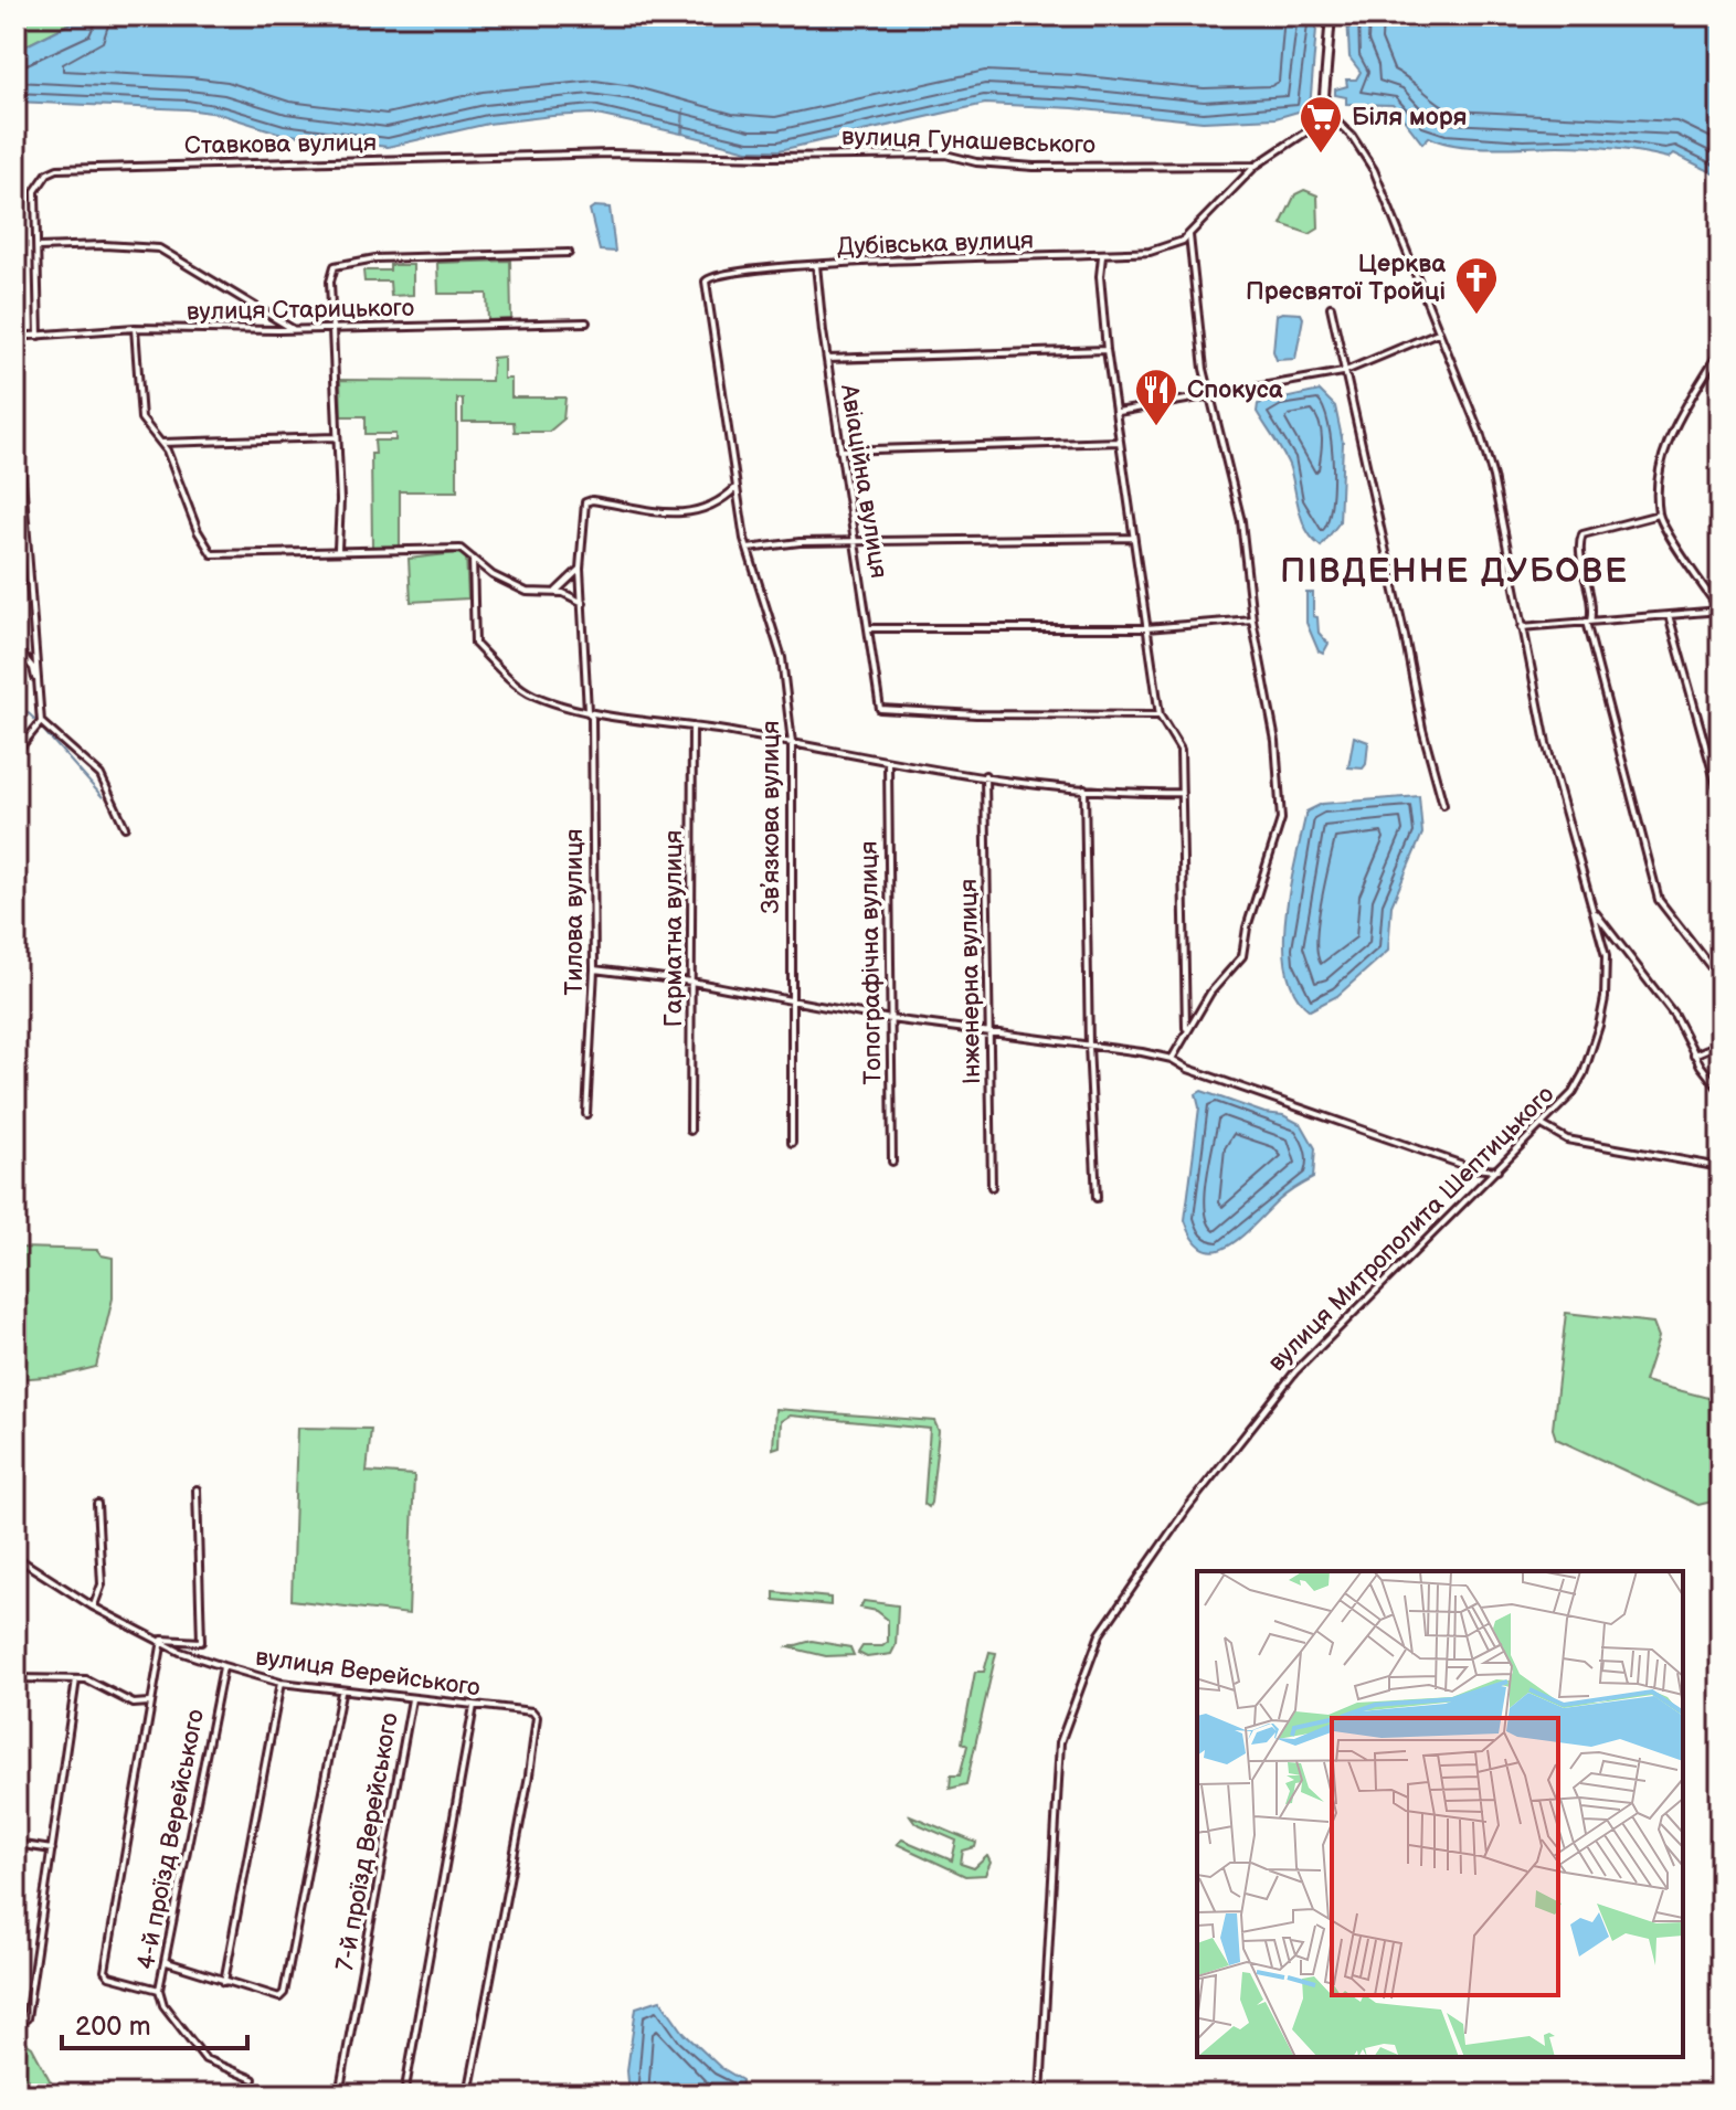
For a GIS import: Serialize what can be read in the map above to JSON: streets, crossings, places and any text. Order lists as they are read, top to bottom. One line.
{"streets":{"street":["вулиця Гунашевського","Ставкова вулиця","Дубівська вулиця","вулиця Старицького","Авіаційна вулиця","Звʼязкова вулиця","Тилова вулиця","Гарматна вулиця","Топографічна вулиця","Інженерна вулиця","вулиця Митрополита Шептицького","вулиця Верейського","4-й проїзд Верейського","7-й проїзд Верейського"]},"crossings":[["вулиця Гунашевського","Ставкова вулиця"],["вулиця Гунашевського","Дубівська вулиця"],["Ставкова вулиця","вулиця Старицького"],["Дубівська вулиця","Авіаційна вулиця"],["Дубівська вулиця","Звʼязкова вулиця"],["Дубівська вулиця","Тилова вулиця"],["Дубівська вулиця","вулиця Митрополита Шептицького"],["вулиця Верейського","4-й проїзд Верейського"],["вулиця Верейського","7-й проїзд Верейського"]],"districts":["ПІВДЕННЕ ДУБОВЕ"],"places":{"supermarket":["Біля моря"],"church":["Церква Пресвятої Тройці"],"restaurant":["Спокуса"]},"scale_bar":"200 m"}
